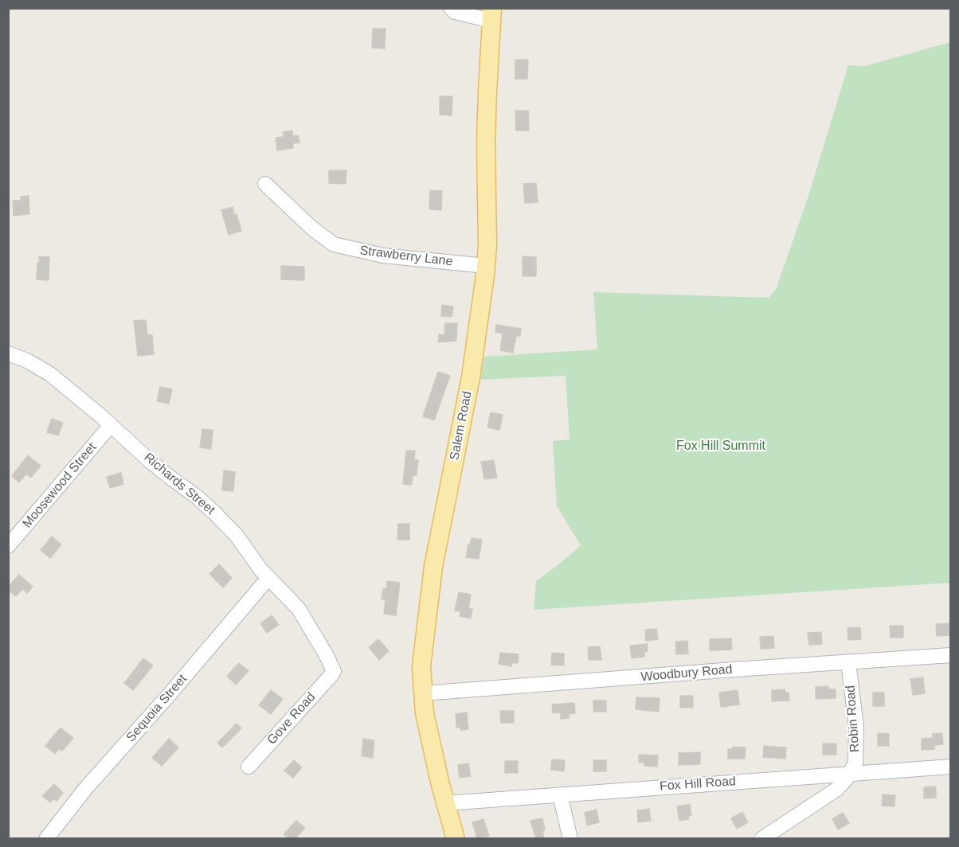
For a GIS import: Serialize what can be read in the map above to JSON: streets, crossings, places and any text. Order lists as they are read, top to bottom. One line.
{"streets":{"main road":["Salem Road"],"street":["Strawberry Lane","Richards Street","Moosewood Street","Woodbury Road","Sequoia Street","Gove Road","Robin Road","Fox Hill Road"]},"crossings":[["Strawberry Lane","Salem Road"],["Salem Road","Woodbury Road"],["Salem Road","Fox Hill Road"],["Richards Street","Moosewood Street"],["Richards Street","Sequoia Street"],["Richards Street","Gove Road"],["Woodbury Road","Robin Road"],["Robin Road","Fox Hill Road"]],"parks":["Fox Hill Summit"]}
